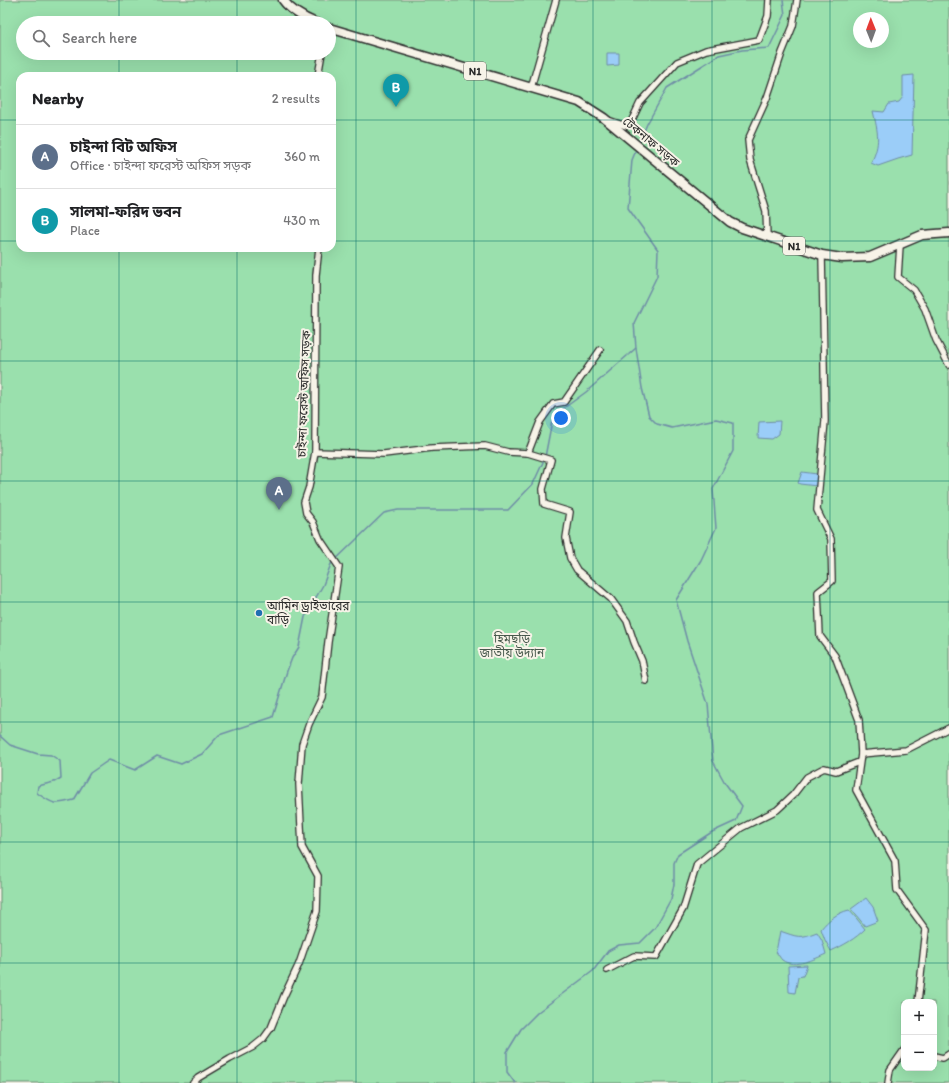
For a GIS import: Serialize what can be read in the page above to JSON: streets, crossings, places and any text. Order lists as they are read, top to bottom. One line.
{"streets":{"highway":["N1","টেকনাফ সড়ক"],"street":["চাইন্দা ফরেস্ট অফিস সড়ক"]},"parks":["হিমছড়ি জাতীয় উদ্যান"],"places":["আমিন ড্রাইভারের বাড়ি"],"north":"top","page":{"search":"Search here","heading":["Nearby","2 results"],"pins":["B","A"],"list":[{"mark":"A","name":"চাইন্দা বিট অফিস","note":"Office · চাইন্দা ফরেস্ট অফিস সড়ক","value":"360 m"},{"mark":"B","name":"সালমা-ফরিদ ভবন","note":"Place","value":"430 m"}],"map_buttons":["+","−"]}}
